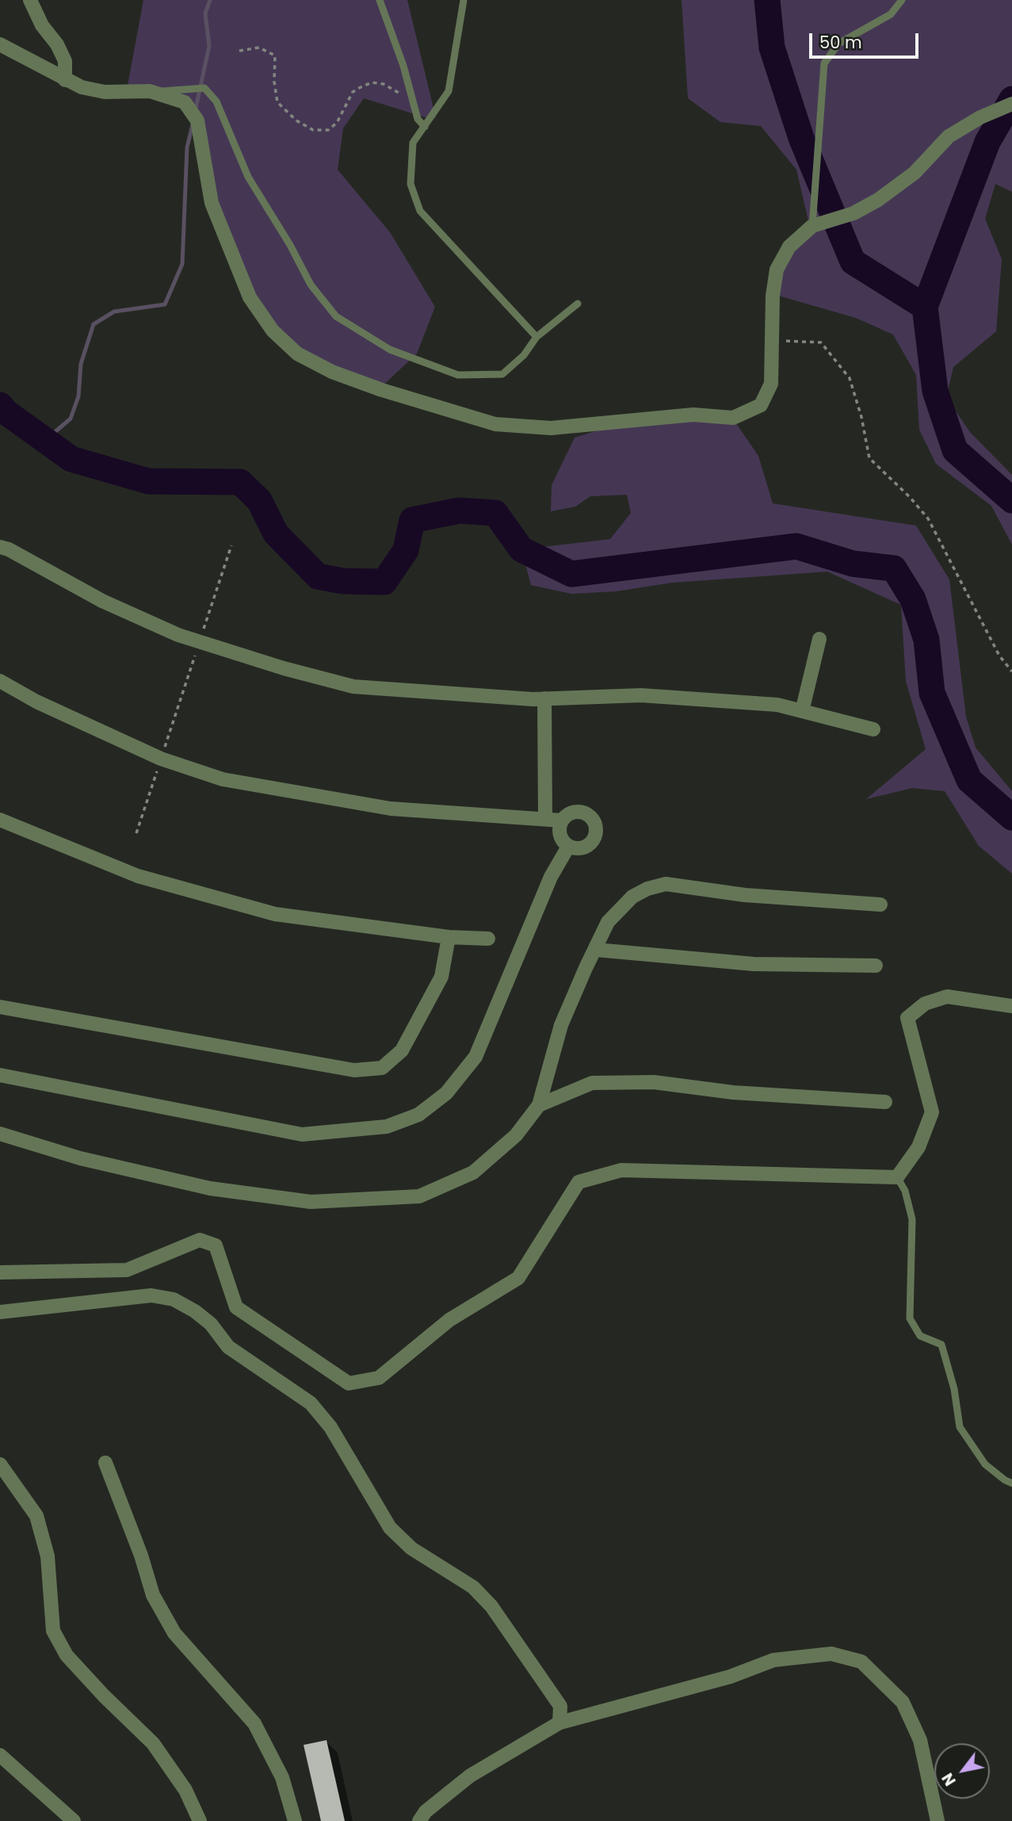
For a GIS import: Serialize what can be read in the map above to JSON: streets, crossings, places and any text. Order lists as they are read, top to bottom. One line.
{"scale_bar":"50 m","north":"bottom left"}
